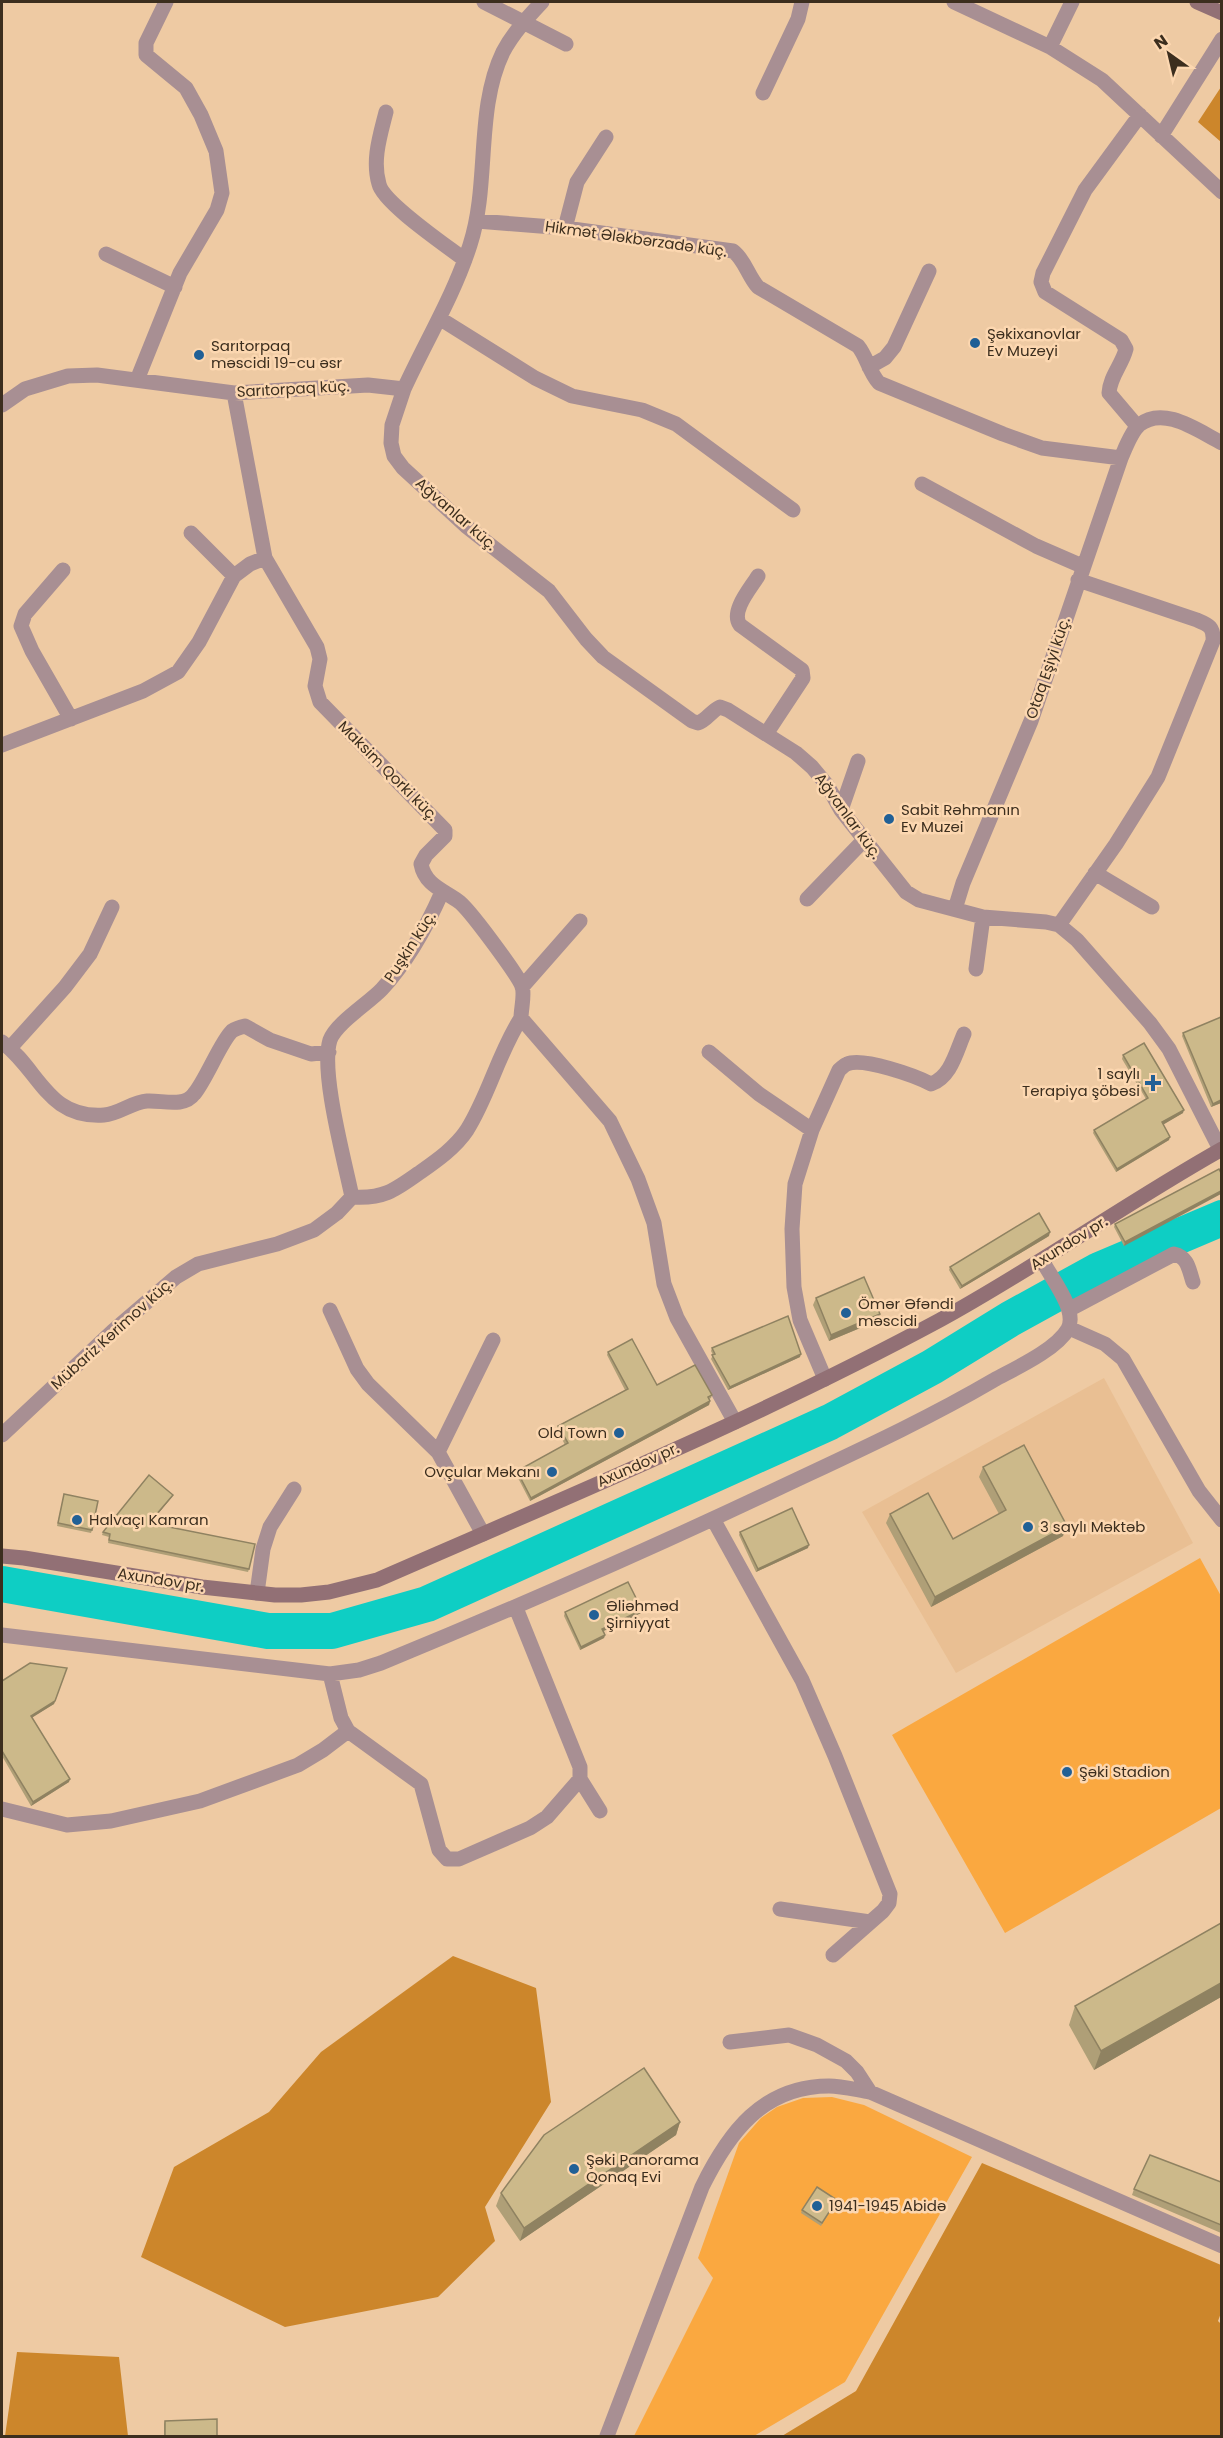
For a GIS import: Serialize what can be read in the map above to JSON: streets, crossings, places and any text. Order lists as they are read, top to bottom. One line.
{"streets":{"street":["Hikmət Ələkbərzadə küç.","Sarıtorpaq küç.","Ağvanlar küç.","Otaq Eşiyi küç.","Maksim Qorki küç.","Puşkin küç.","Axundov pr.","Mübariz Kərimov küç."]},"crossings":[["Hikmət Ələkbərzadə küç.","Otaq Eşiyi küç."],["Sarıtorpaq küç.","Ağvanlar küç."],["Sarıtorpaq küç.","Maksim Qorki küç."],["Ağvanlar küç.","Otaq Eşiyi küç."],["Maksim Qorki küç.","Puşkin küç."],["Puşkin küç.","Mübariz Kərimov küç."]],"places":{"other":["Şəkixanovlar Ev Muzeyi","Sarıtorpaq məscidi 19-cu əsr","Sabit Rəhmanın Ev Muzei","Ömər Əfəndi məscidi","Old Town","Ovçular Məkanı","Halvaçı Kamran","3 saylı Məktəb","Əliəhməd Şirniyyat","Şəki Stadion","Şəki Panorama Qonaq Evi","1941-1945 Abidə"],"health":["1 saylı Terapiya şöbəsi"]},"north":"top left"}
